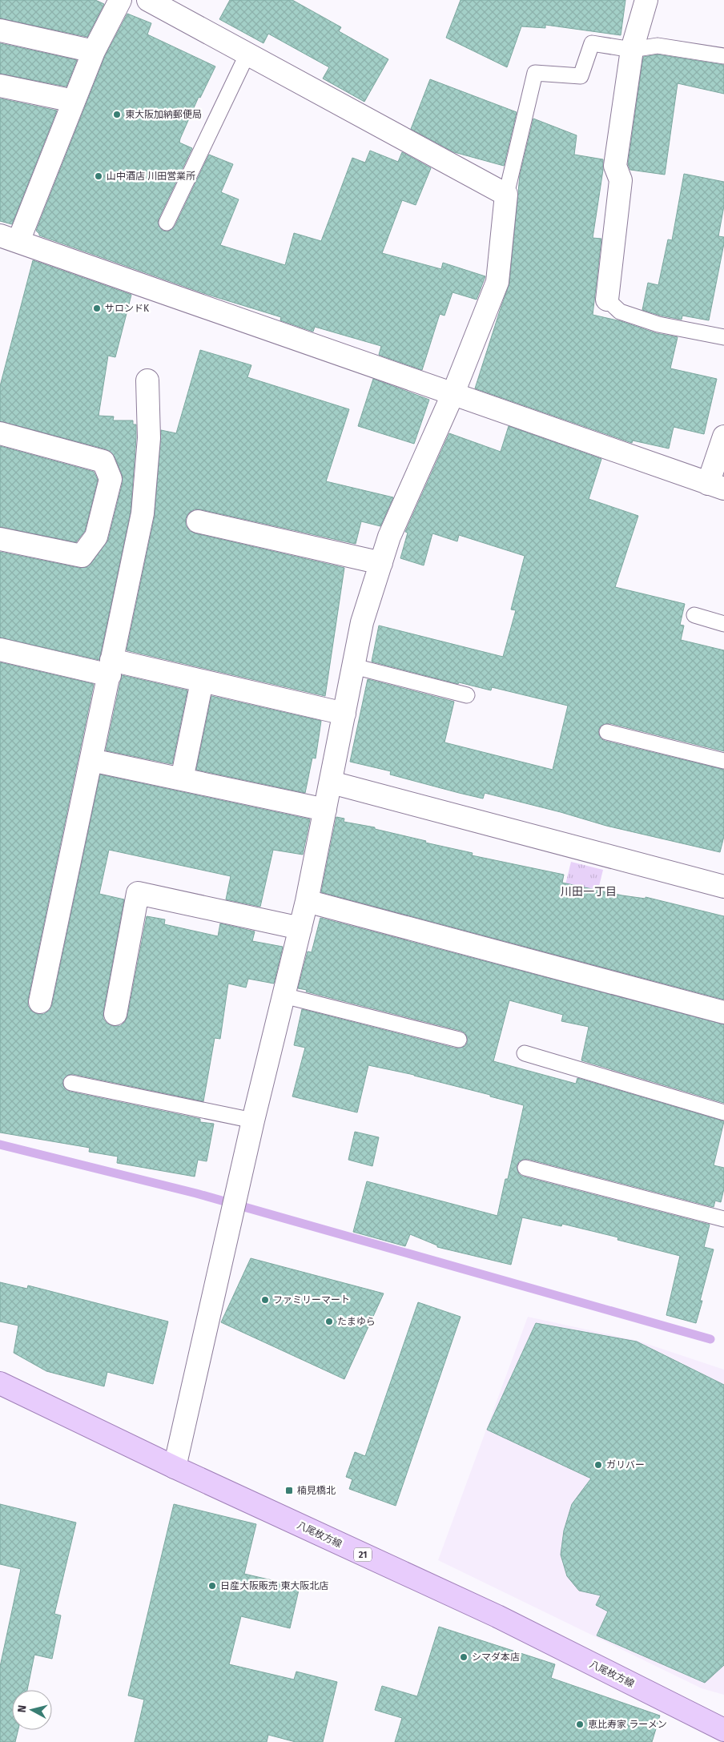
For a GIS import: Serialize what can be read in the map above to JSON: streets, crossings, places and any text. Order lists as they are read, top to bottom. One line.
{"streets":{"main road":["八尾枚方線","21"]},"districts":["川田一丁目"],"places":{"other":["東大阪加納郵便局","山中酒店 川田営業所","サロンドK","ファミリーマート","たまゆら","ガリバー","日産大阪販売 東大阪北店","シマダ本店","恵比寿家 ラーメン"],"transit":["楠見橋北"]},"north":"left"}
